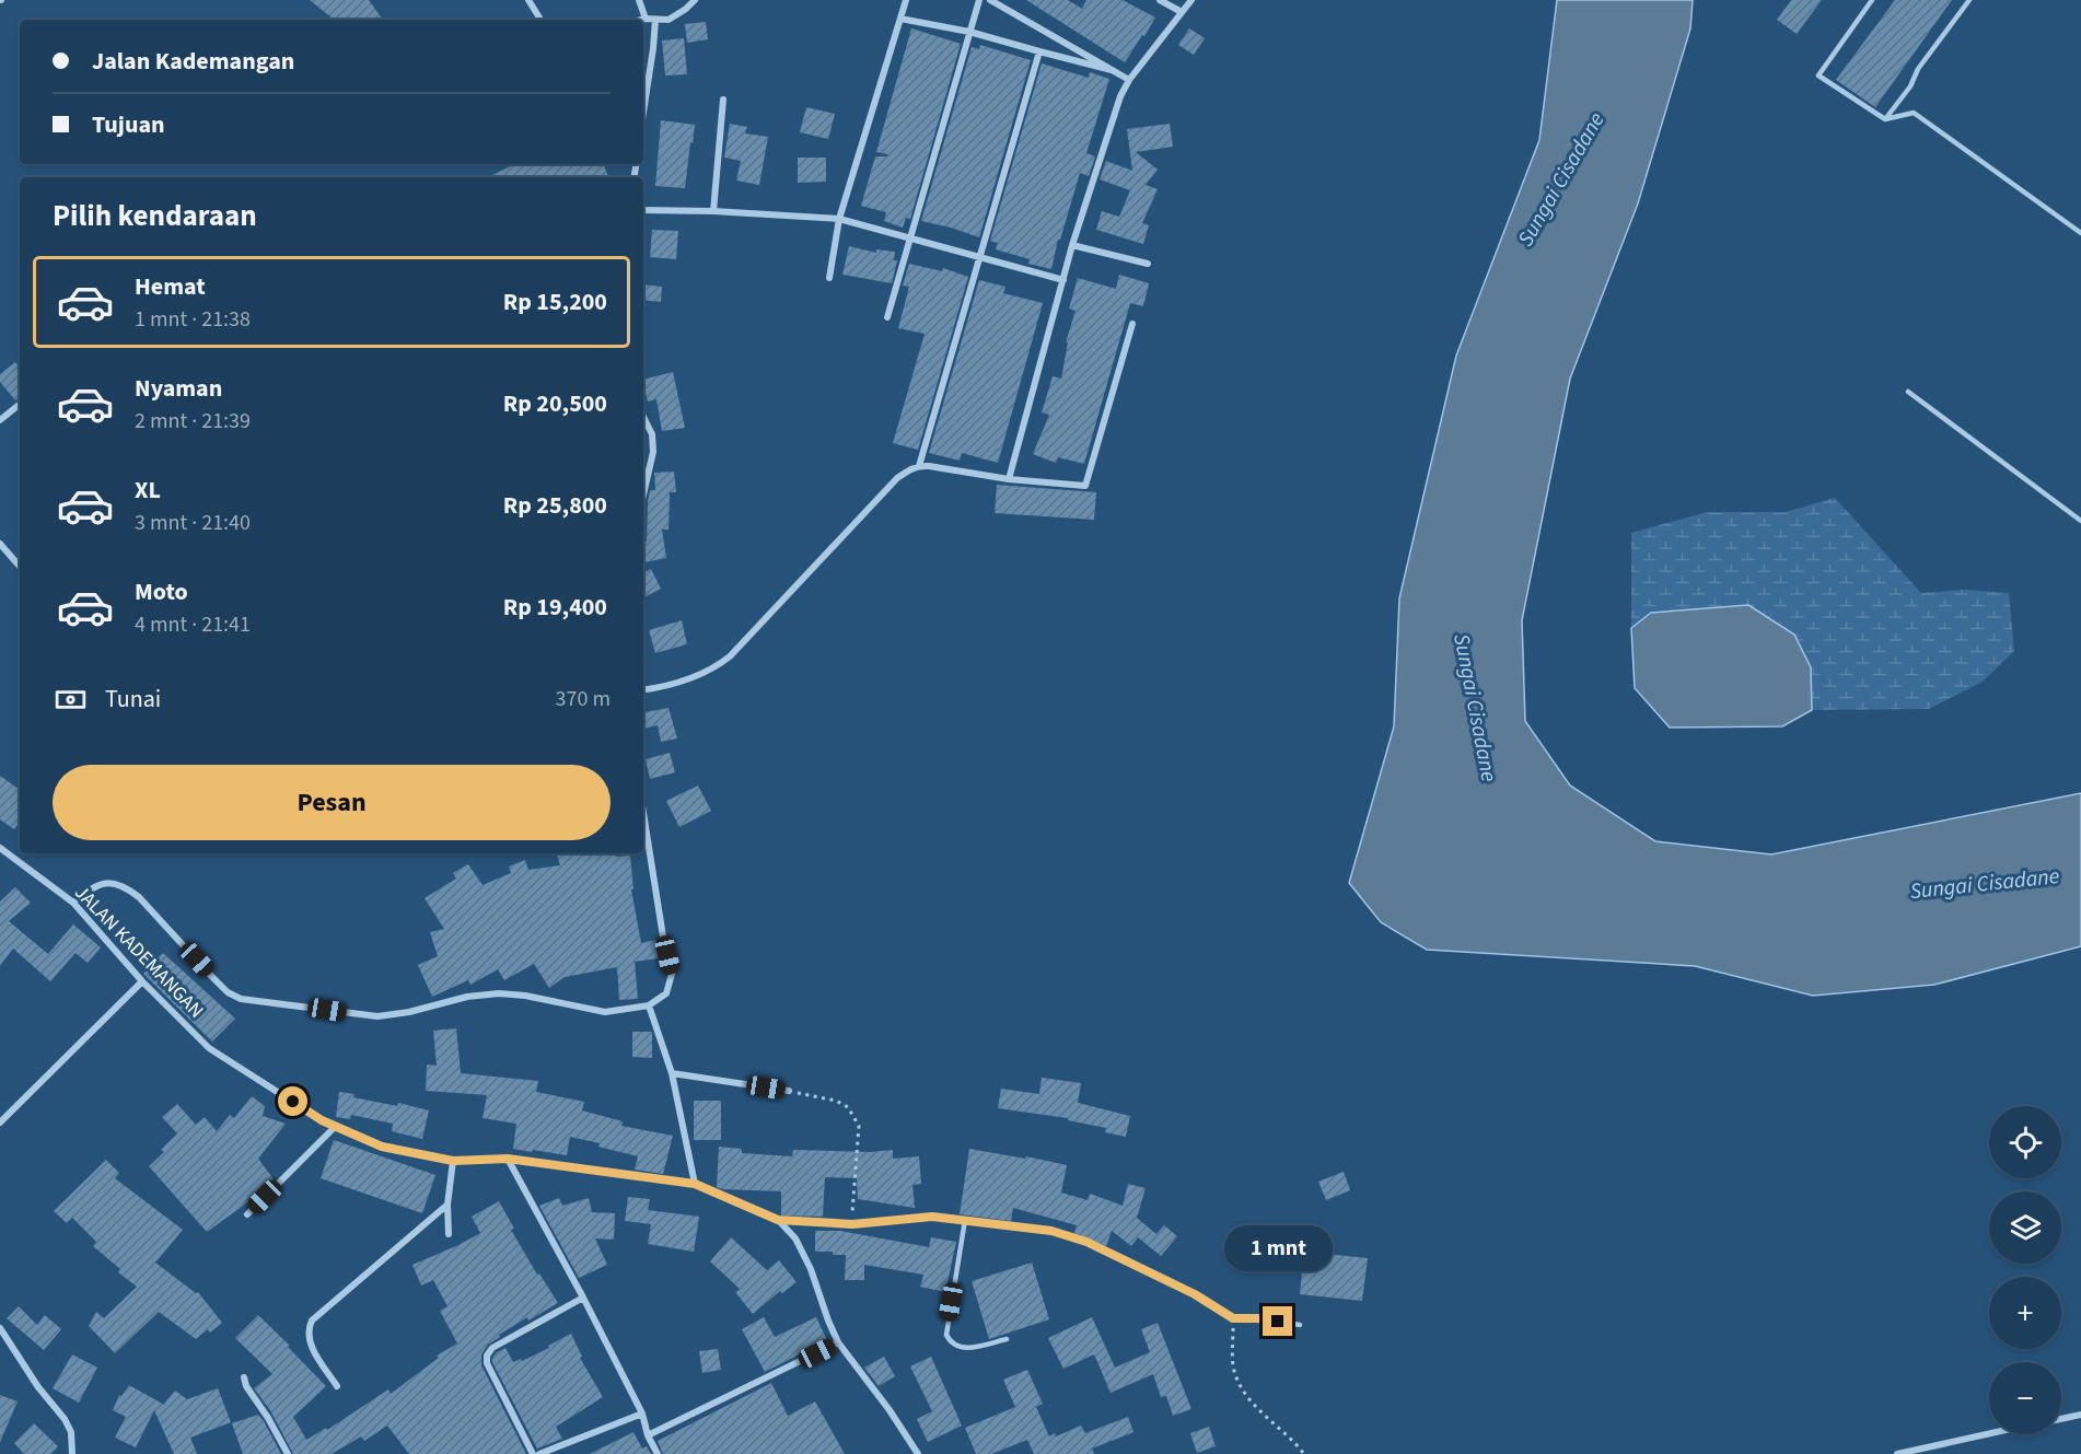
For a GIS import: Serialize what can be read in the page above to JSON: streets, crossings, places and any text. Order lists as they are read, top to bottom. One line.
{"streets":{"street":["JALAN KADEMANGAN"]},"water":["Sungai Cisadane"],"page":{"banner":["Jalan Kademangan","Tujuan"],"heading":"Pilih kendaraan","list":[{"name":"Hemat","note":"1 mnt · 21:38","value":"Rp 15,200"},{"name":"Nyaman","note":"2 mnt · 21:39","value":"Rp 20,500"},{"name":"XL","note":"3 mnt · 21:40","value":"Rp 25,800"},{"name":"Moto","note":"4 mnt · 21:41","value":"Rp 19,400"}],"pay":["Tunai","370 m"],"buttons":"Pesan","map_buttons":["+","−"],"bubble":"1 mnt"}}
